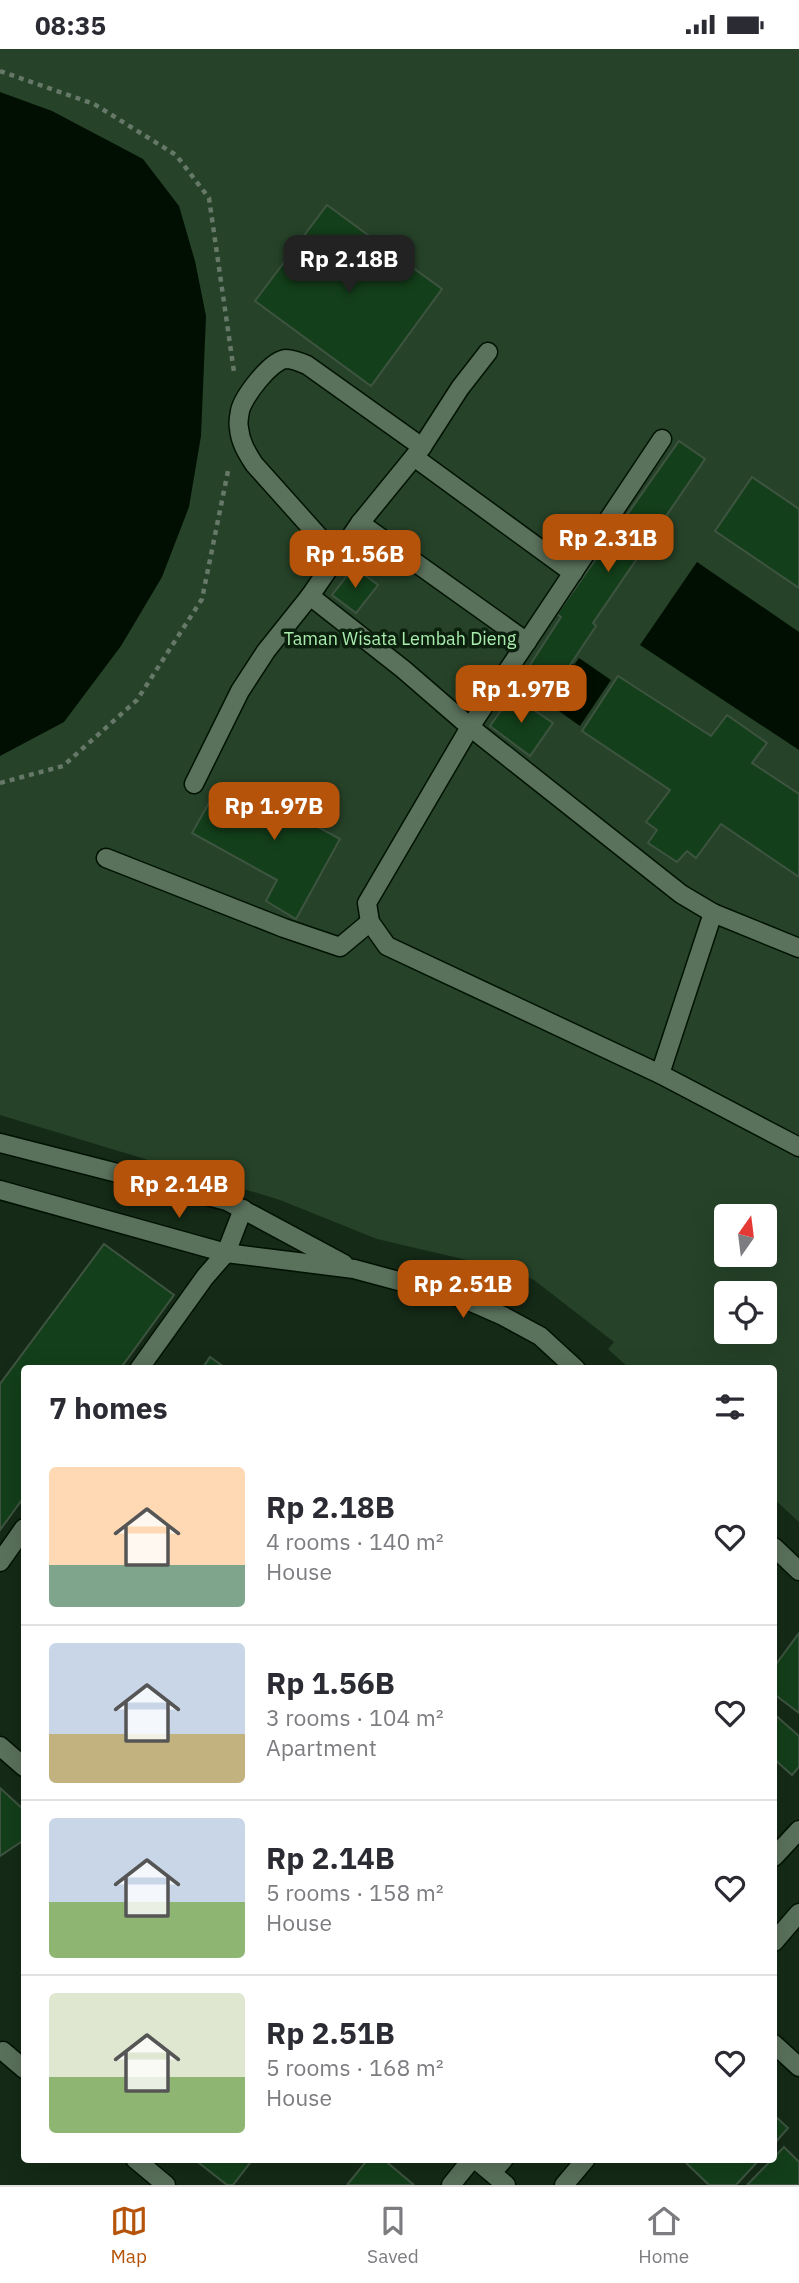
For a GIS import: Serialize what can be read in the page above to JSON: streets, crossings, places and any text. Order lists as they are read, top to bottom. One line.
{"parks":["Taman Wisata Lembah Dieng"],"north":"top","page":{"status":"08:35","price":["Rp 2.18B","Rp 2.31B","Rp 1.56B","Rp 1.97B","Rp 1.97B","Rp 2.14B","Rp 2.51B"],"heading":"7 homes","list":[{"name":"Rp 2.18B","note":"4 rooms · 140 m² · House"},{"name":"Rp 1.56B","note":"3 rooms · 104 m² · Apartment"},{"name":"Rp 2.14B","note":"5 rooms · 158 m² · House"},{"name":"Rp 2.51B","note":"5 rooms · 168 m² · House"}],"tabs":["Map","Saved","Home"]}}
